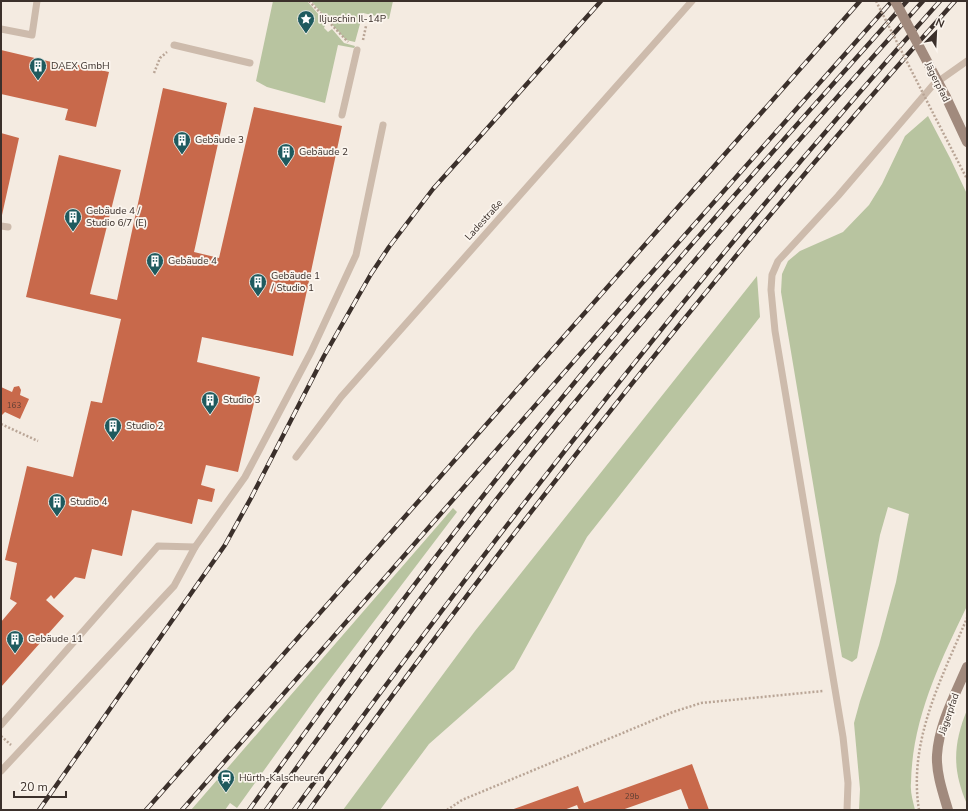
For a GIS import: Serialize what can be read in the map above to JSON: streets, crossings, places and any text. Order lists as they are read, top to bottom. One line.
{"streets":{"main road":["Jägerpfad"],"lane":["Ladestraße"]},"places":{"place":["Iljuschin Il-14P"],"building":["DAEX GmbH","Gebäude 3","Gebäude 2","Gebäude 4 / Studio 6/7 (E)","Gebäude 4","Gebäude 1 / Studio 1","Studio 3","Studio 2","Studio 4","Gebäude 11"],"station":["Hürth-Kalscheuren"]},"house_numbers":["163","29b"],"scale_bar":"20 m","north":"top right"}
